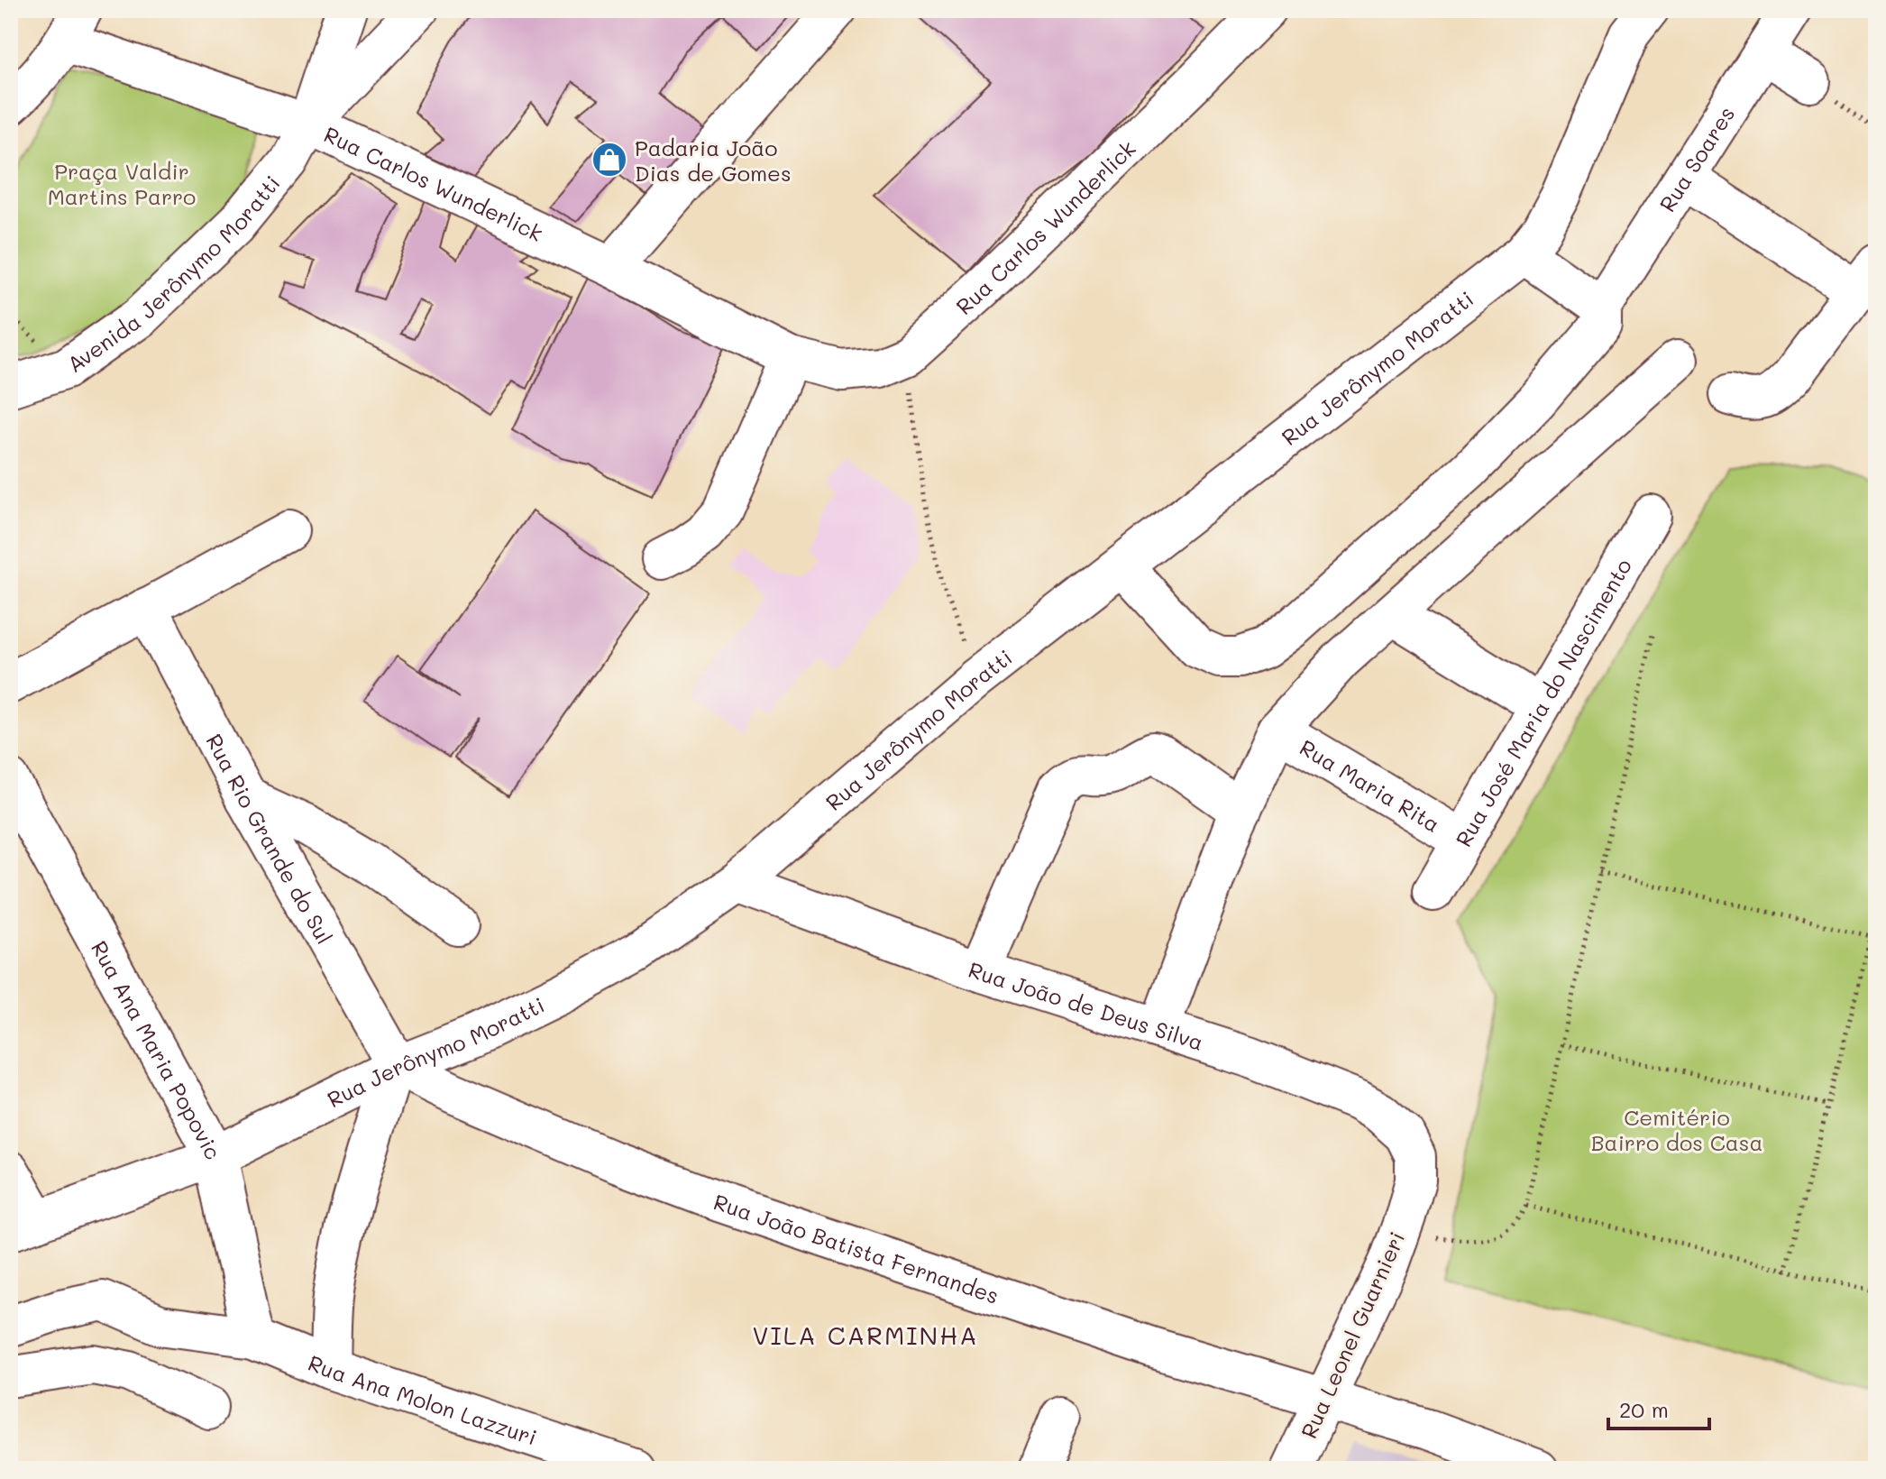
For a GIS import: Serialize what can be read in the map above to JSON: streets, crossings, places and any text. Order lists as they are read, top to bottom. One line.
{"streets":{"street":["Rua Soares","Rua Carlos Wunderlick","Avenida Jerônymo Moratti","Rua Jerônymo Moratti","Rua José Maria do Nascimento","Rua Maria Rita","Rua Rio Grande do Sul","Rua João de Deus Silva","Rua Ana Maria Popovic","Rua João Batista Fernandes","Rua Leonel Guarnieri","Rua Ana Molon Lazzuri"]},"crossings":[["Rua Soares","Rua Jerônymo Moratti"],["Rua Carlos Wunderlick","Avenida Jerônymo Moratti"],["Rua Jerônymo Moratti","Rua Rio Grande do Sul"],["Rua Jerônymo Moratti","Rua João de Deus Silva"],["Rua Jerônymo Moratti","Rua Ana Maria Popovic"],["Rua Jerônymo Moratti","Rua João Batista Fernandes"],["Rua José Maria do Nascimento","Rua Maria Rita"],["Rua Rio Grande do Sul","Rua João Batista Fernandes"],["Rua João de Deus Silva","Rua Leonel Guarnieri"],["Rua Ana Maria Popovic","Rua Ana Molon Lazzuri"],["Rua João Batista Fernandes","Rua Leonel Guarnieri"]],"districts":["VILA CARMINHA"],"parks":["Praça Valdir Martins Parro","Cemitério Bairro dos Casa"],"places":{"shop":["Padaria João Dias de Gomes"]},"scale_bar":"20 m"}
